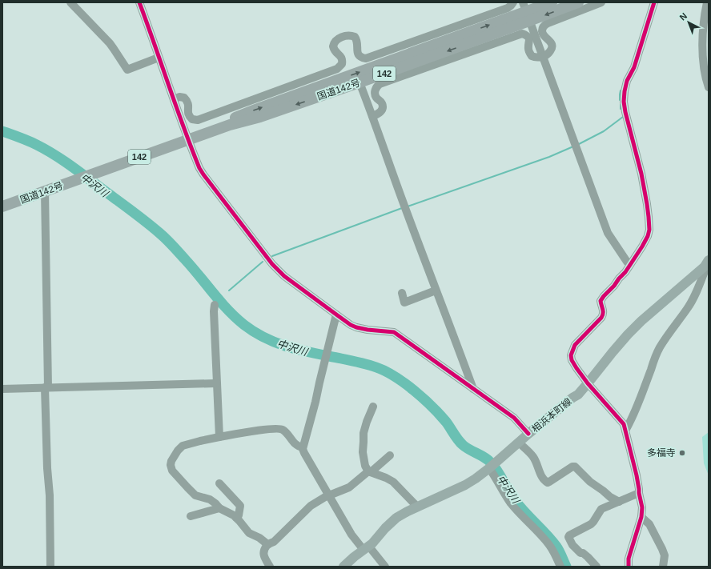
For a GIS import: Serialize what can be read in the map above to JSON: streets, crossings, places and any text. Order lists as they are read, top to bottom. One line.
{"streets":{"highway":["142","国道142号"],"main road":["相浜本町線"]},"water":["中沢川"],"places":["多福寺"],"north":"top left"}
